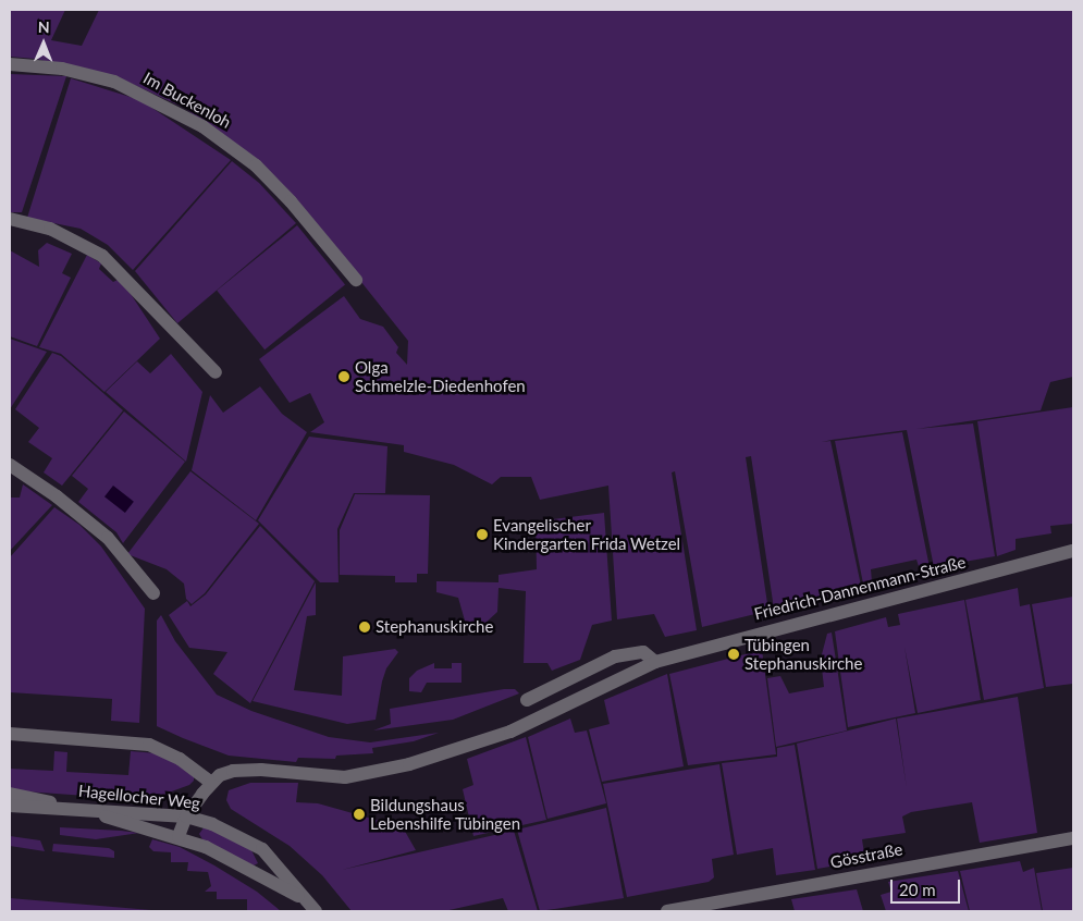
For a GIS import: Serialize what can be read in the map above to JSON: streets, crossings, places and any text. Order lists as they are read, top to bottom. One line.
{"streets":{"street":["Im Buckenloh","Friedrich-Dannenmann-Straße","Hagellocher Weg","Gösstraße"]},"crossings":[["Friedrich-Dannenmann-Straße","Hagellocher Weg"]],"places":["Olga Schmelzle-Diedenhofen","Evangelischer Kindergarten Frida Wetzel","Stephanuskirche","Tübingen Stephanuskirche","Bildungshaus Lebenshilfe Tübingen"],"scale_bar":"20 m","north":"top"}
